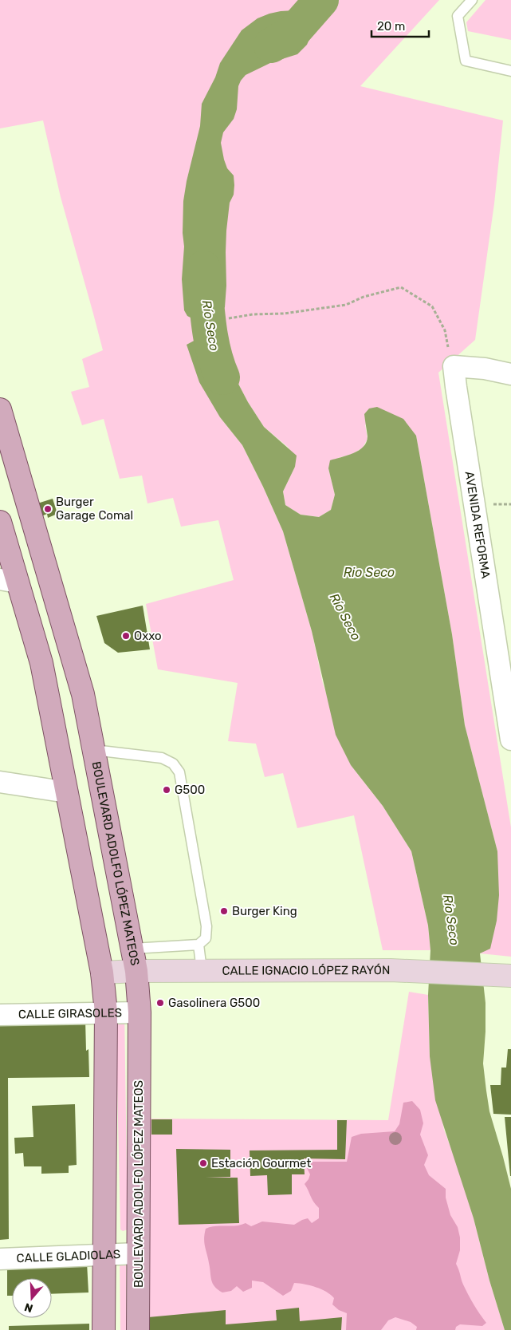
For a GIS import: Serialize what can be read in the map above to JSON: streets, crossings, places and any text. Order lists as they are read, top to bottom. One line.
{"streets":{"main road":["BOULEVARD ADOLFO LÓPEZ MATEOS","CALLE IGNACIO LÓPEZ RAYÓN"],"street":["AVENIDA REFORMA","CALLE GIRASOLES","CALLE GLADIOLAS"]},"crossings":[["BOULEVARD ADOLFO LÓPEZ MATEOS","CALLE IGNACIO LÓPEZ RAYÓN"],["BOULEVARD ADOLFO LÓPEZ MATEOS","CALLE GIRASOLES"],["BOULEVARD ADOLFO LÓPEZ MATEOS","CALLE GLADIOLAS"]],"water":["Río Seco","Rio Seco"],"places":["Burger Garage Comal","Oxxo","G500","Burger King","Gasolinera G500","Estación Gourmet"],"scale_bar":"20 m","north":"bottom"}
